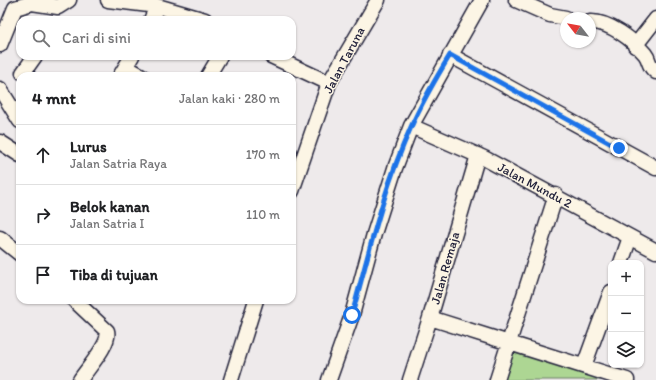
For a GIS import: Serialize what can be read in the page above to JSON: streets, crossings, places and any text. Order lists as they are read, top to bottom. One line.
{"streets":{"street":["Jalan Taruna","Jalan Mundu 2","Jalan Remaja"]},"crossings":[["Jalan Mundu 2","Jalan Remaja"]],"north":"top left","page":{"search":"Cari di sini","heading":["4 mnt","Jalan kaki · 280 m"],"list":[["Lurus","Jalan Satria Raya","170 m"],["Belok kanan","Jalan Satria I","110 m"],"Tiba di tujuan"],"map_buttons":["+","−"]}}
